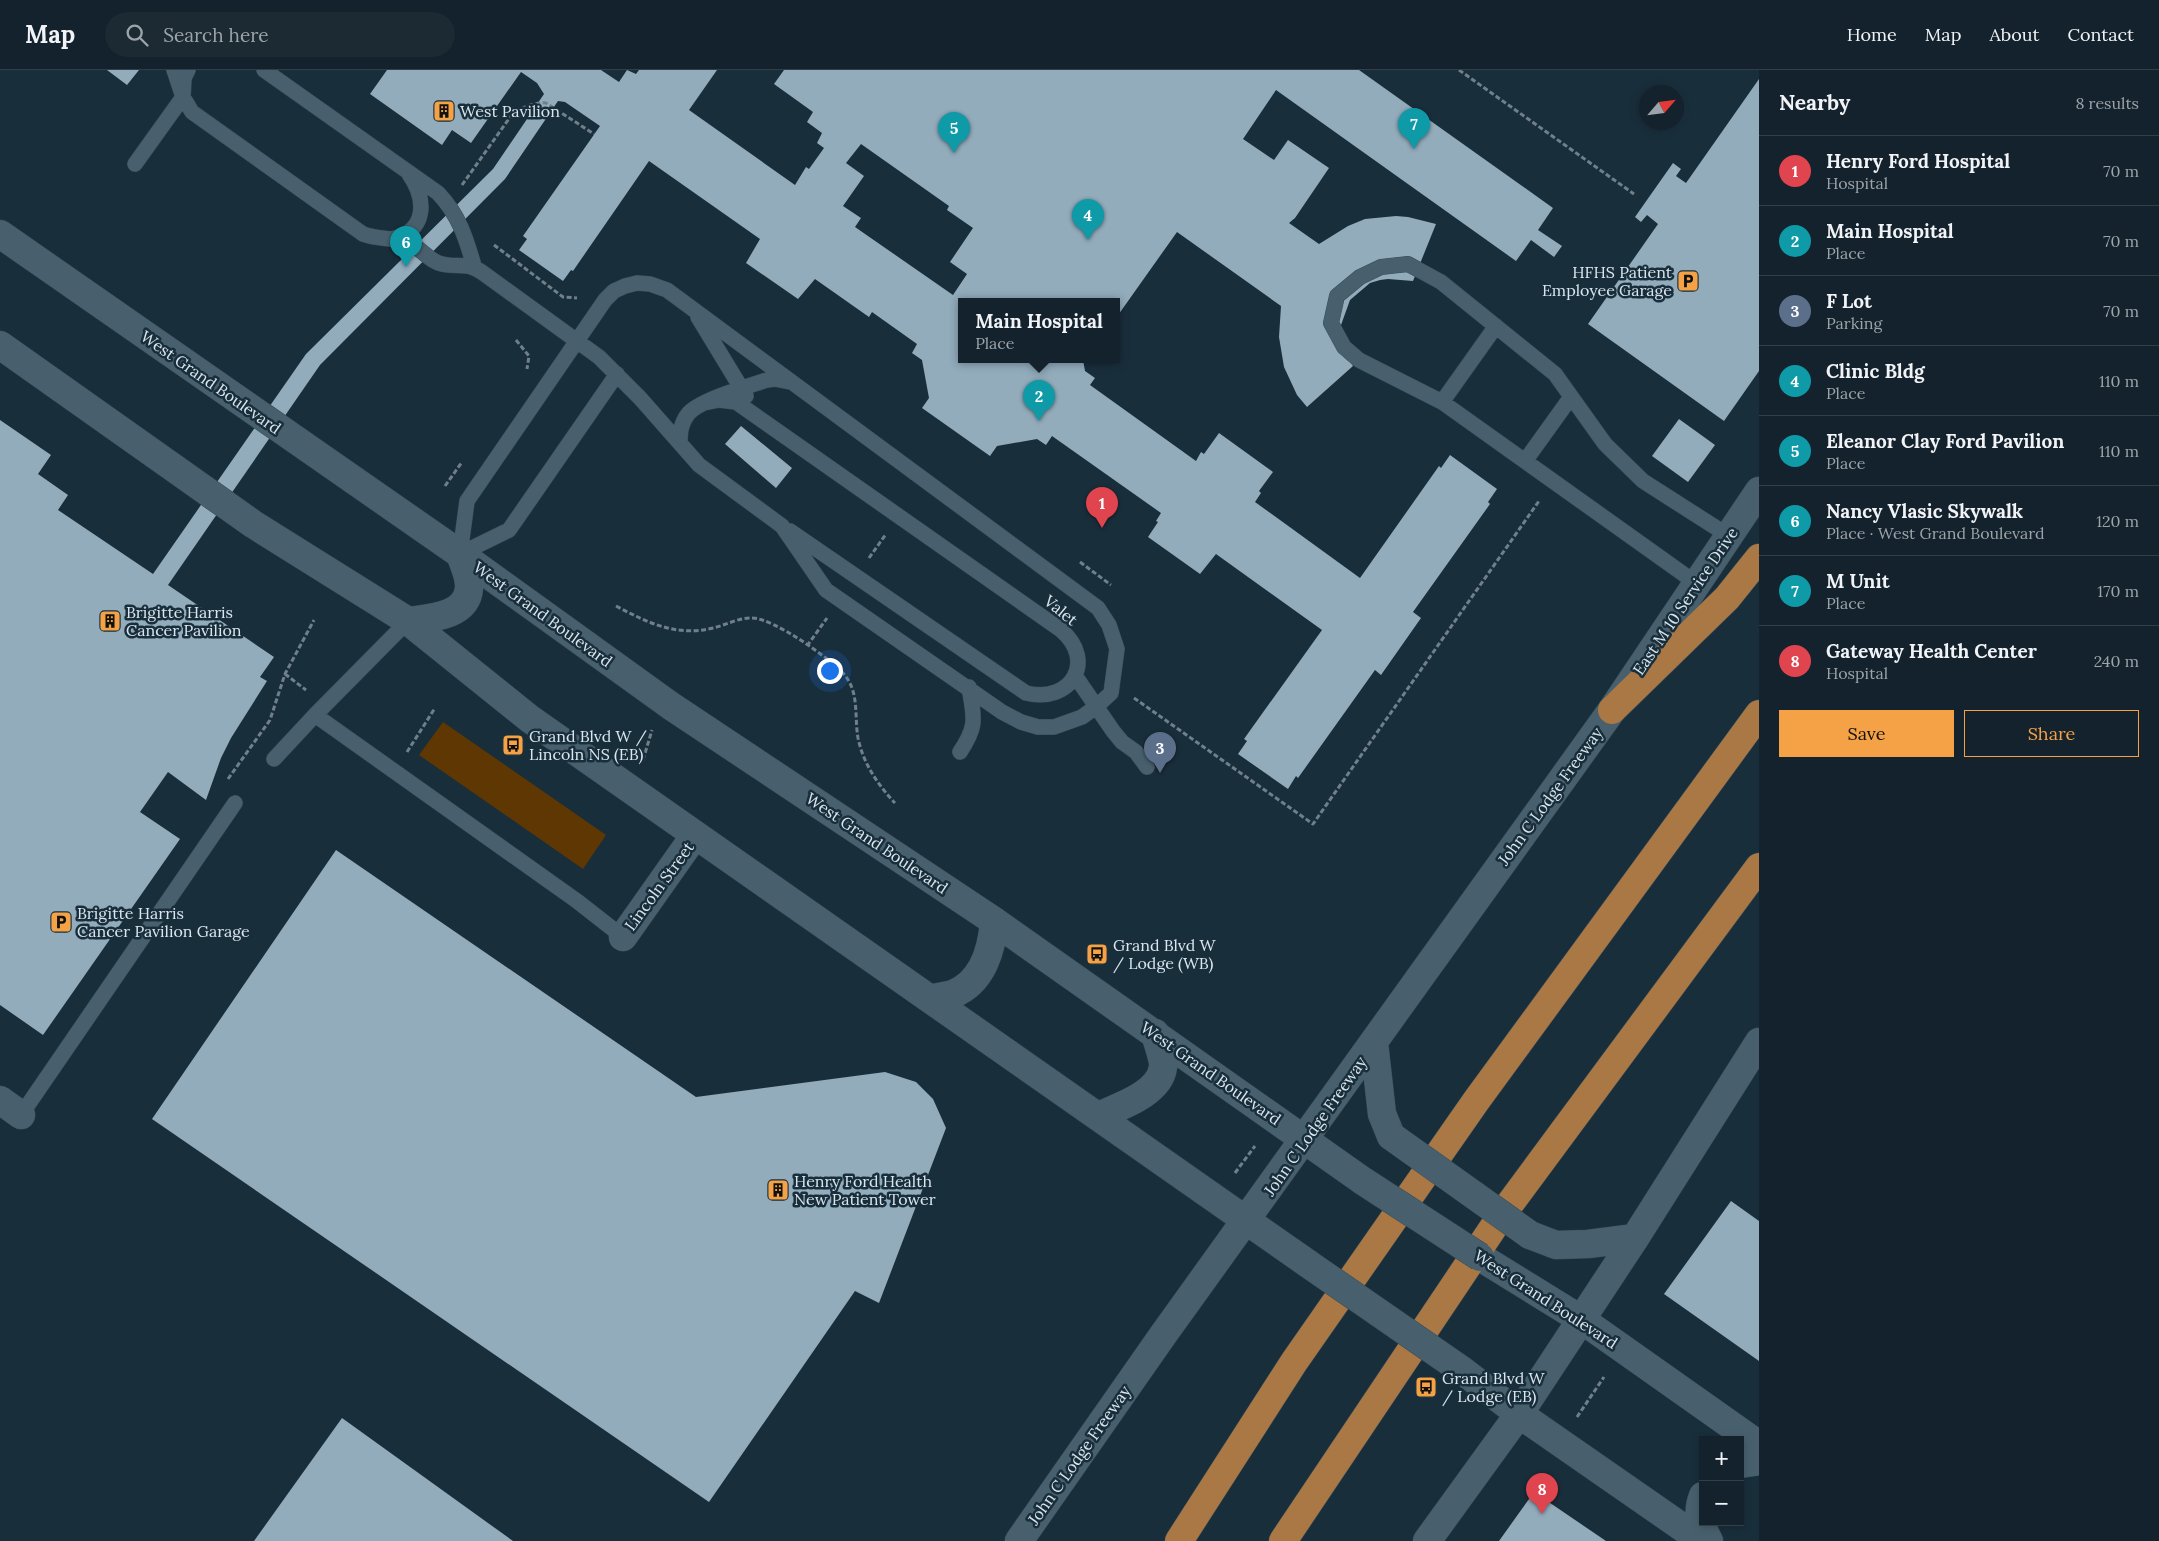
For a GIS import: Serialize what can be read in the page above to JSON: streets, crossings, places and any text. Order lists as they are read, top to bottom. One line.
{"streets":{"main road":["West Grand Boulevard","East M 10 Service Drive","John C Lodge Freeway","Lincoln Street"],"lane":["Valet"]},"crossings":[["West Grand Boulevard","John C Lodge Freeway"],["East M 10 Service Drive","John C Lodge Freeway"]],"places":{"building":["West Pavilion","Brigitte Harris Cancer Pavilion","Henry Ford Health New Patient Tower"],"parking":["HFHS Patient Employee Garage","Brigitte Harris Cancer Pavilion Garage"],"bus stop":["Grand Blvd W / Lincoln NS (EB)","Grand Blvd W / Lodge (WB)","Grand Blvd W / Lodge (EB)"]},"north":"top right","page":{"header":"Map","search":"Search here","nav":["Home","Map","About","Contact"],"heading":["Nearby","8 results"],"pins":["7","5","4","6","2","1","3","8"],"list":[{"mark":"1","name":"Henry Ford Hospital","note":"Hospital","value":"70 m"},{"mark":"2","name":"Main Hospital","note":"Place","value":"70 m"},{"mark":"3","name":"F Lot","note":"Parking","value":"70 m"},{"mark":"4","name":"Clinic Bldg","note":"Place","value":"110 m"},{"mark":"5","name":"Eleanor Clay Ford Pavilion","note":"Place","value":"110 m"},{"mark":"6","name":"Nancy Vlasic Skywalk","note":"Place · West Grand Boulevard","value":"120 m"},{"mark":"7","name":"M Unit","note":"Place","value":"170 m"},{"mark":"8","name":"Gateway Health Center","note":"Hospital","value":"240 m"}],"popup":["Main Hospital","Place"],"buttons":["Save","Share"],"map_buttons":["+","−"]}}
